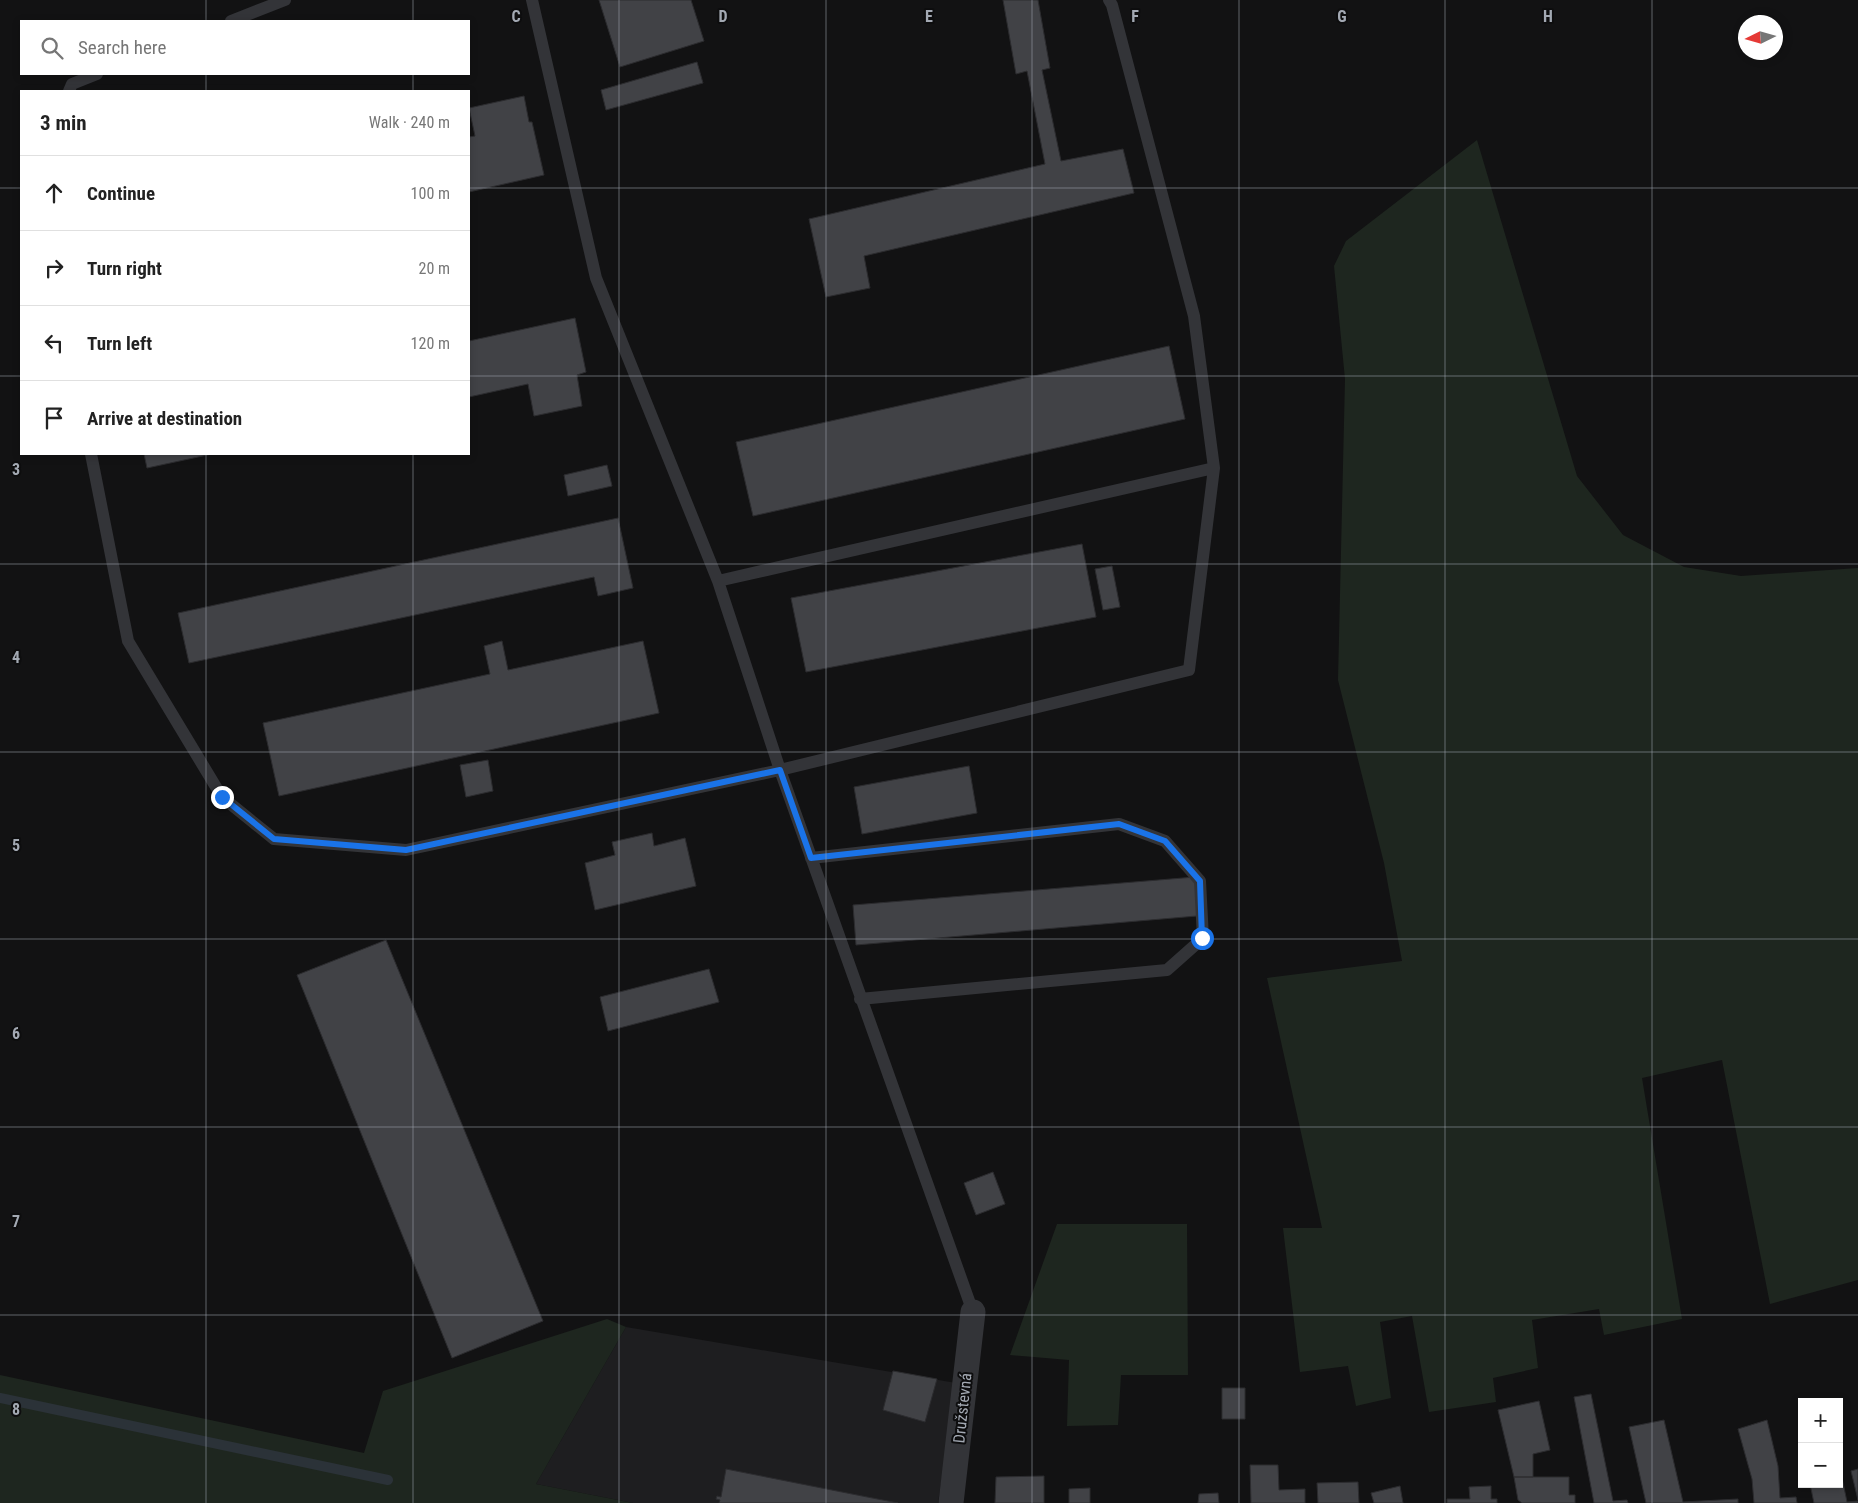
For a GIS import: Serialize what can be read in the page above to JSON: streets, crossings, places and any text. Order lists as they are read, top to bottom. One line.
{"streets":{"street":["Družstevná"]},"north":"left","page":{"search":"Search here","heading":["3 min","Walk · 240 m"],"list":[["Continue","100 m"],["Turn right","20 m"],["Turn left","120 m"],"Arrive at destination"],"map_buttons":["+","−"]},"grid":{"columns":["C","D","E","F","G","H"],"rows":["3","4","5","6","7","8"]}}
